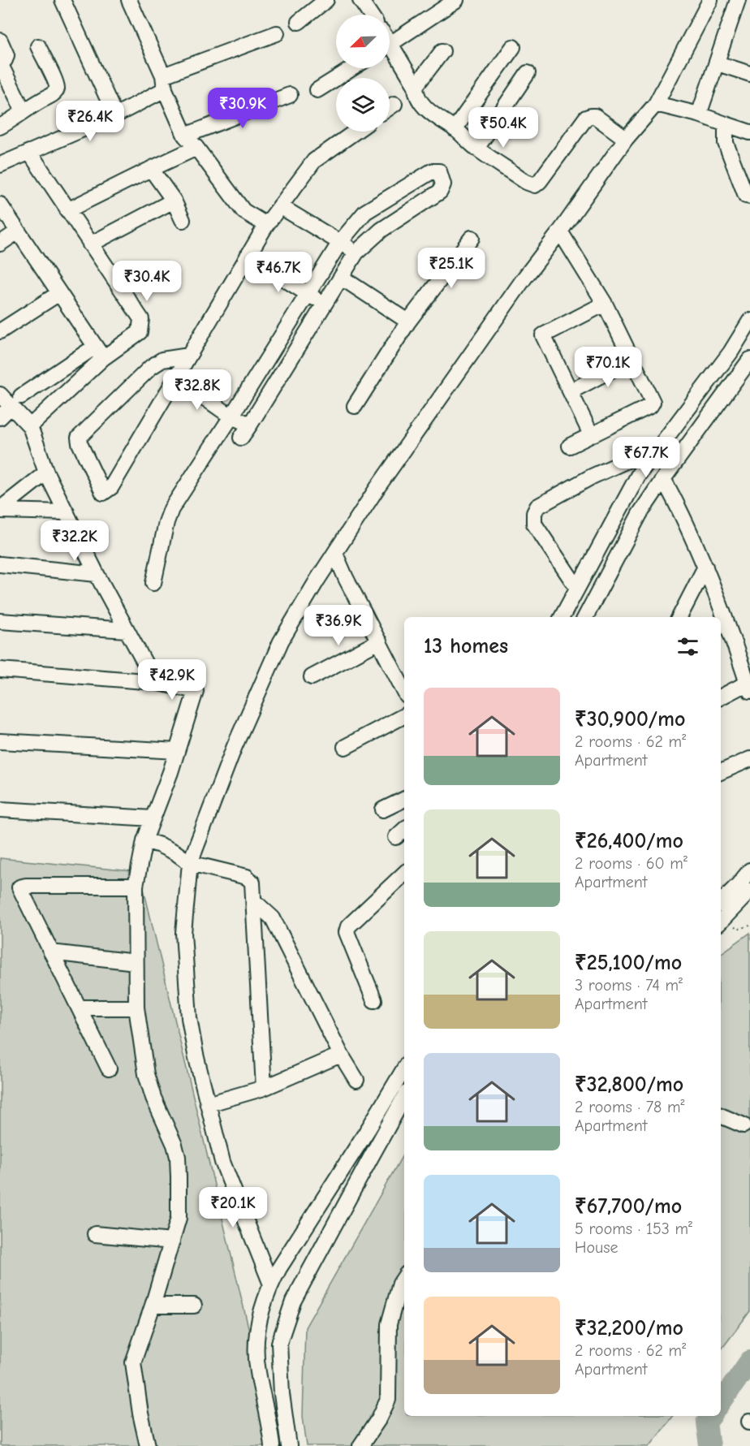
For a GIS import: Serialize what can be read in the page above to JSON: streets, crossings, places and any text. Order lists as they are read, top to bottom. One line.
{"north":"bottom left","page":{"price":["₹30.9K","₹26.4K","₹50.4K","₹25.1K","₹46.7K","₹30.4K","₹70.1K","₹32.8K","₹67.7K","₹32.2K","₹36.9K","₹42.9K","₹20.1K"],"heading":"13 homes","list":[{"name":"₹30,900/mo","note":"2 rooms · 62 m² · Apartment"},{"name":"₹26,400/mo","note":"2 rooms · 60 m² · Apartment"},{"name":"₹25,100/mo","note":"3 rooms · 74 m² · Apartment"},{"name":"₹32,800/mo","note":"2 rooms · 78 m² · Apartment"},{"name":"₹67,700/mo","note":"5 rooms · 153 m² · House"},{"name":"₹32,200/mo","note":"2 rooms · 62 m² · Apartment"}]}}
